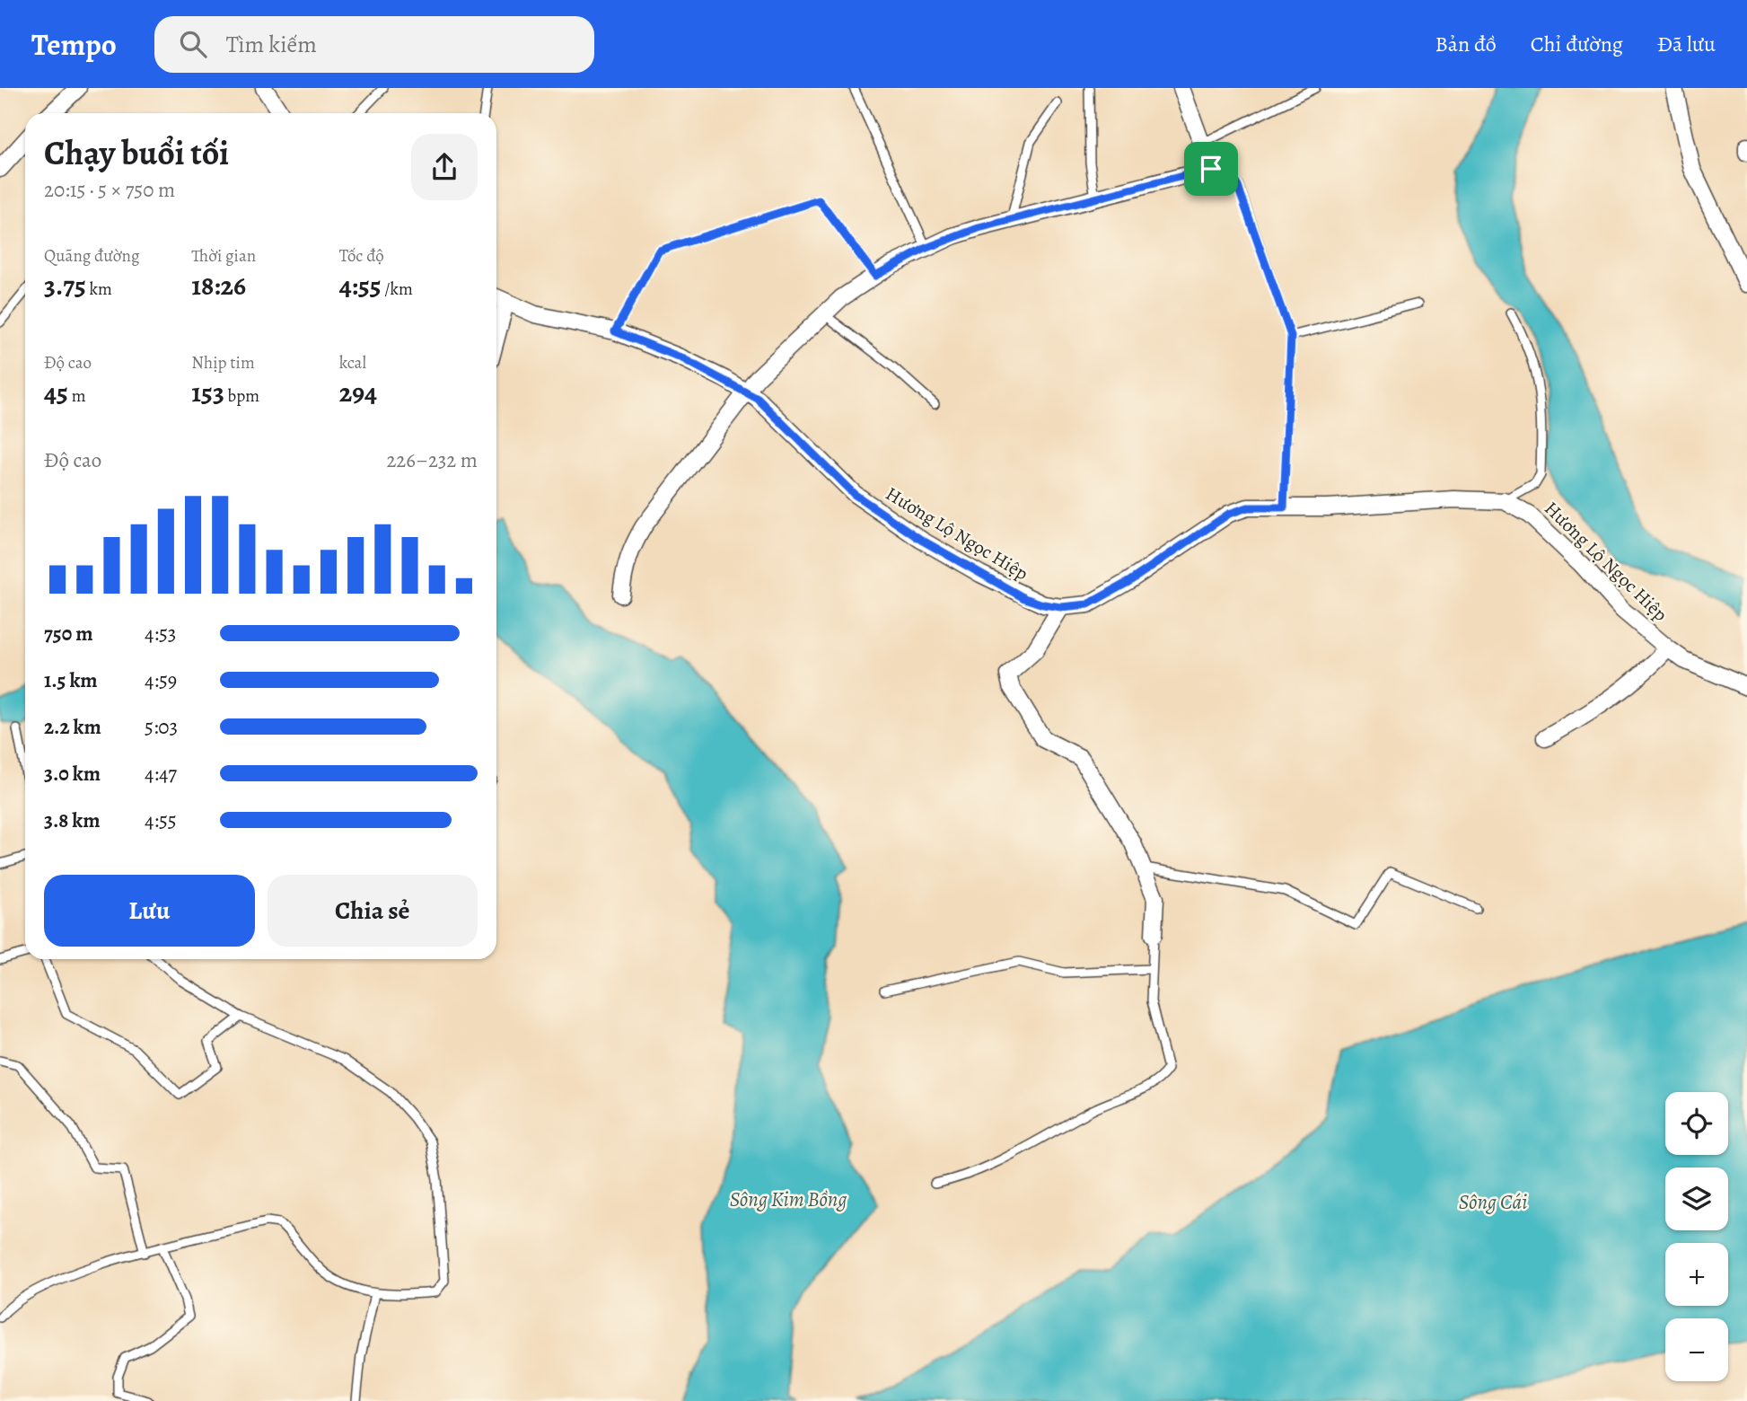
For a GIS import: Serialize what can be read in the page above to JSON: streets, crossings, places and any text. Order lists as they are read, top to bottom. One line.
{"streets":{"street":["Hương Lộ Ngọc Hiệp"]},"water":["Sông Kim Bồng","Sông Cái"],"page":{"header":"Tempo","search":"Tìm kiếm","nav":["Bản đồ","Chỉ đường","Đã lưu"],"heading":["Chạy buổi tối","20:15 · 5 × 750 m"],"stats":[["Quãng đường","3.75 km"],["Thời gian","18:26"],["Tốc độ","4:55 /km"],["Độ cao","45 m"],["Nhịp tim","153 bpm"],["kcal","294"]],"chart":["Độ cao","226–232 m"],"list":[{"name":"750 m","note":"4:53"},{"name":"1.5 km","note":"4:59"},{"name":"2.2 km","note":"5:03"},{"name":"3.0 km","note":"4:47"},{"name":"3.8 km","note":"4:55"}],"buttons":["Lưu","Chia sẻ"],"map_buttons":["+","−"]}}
